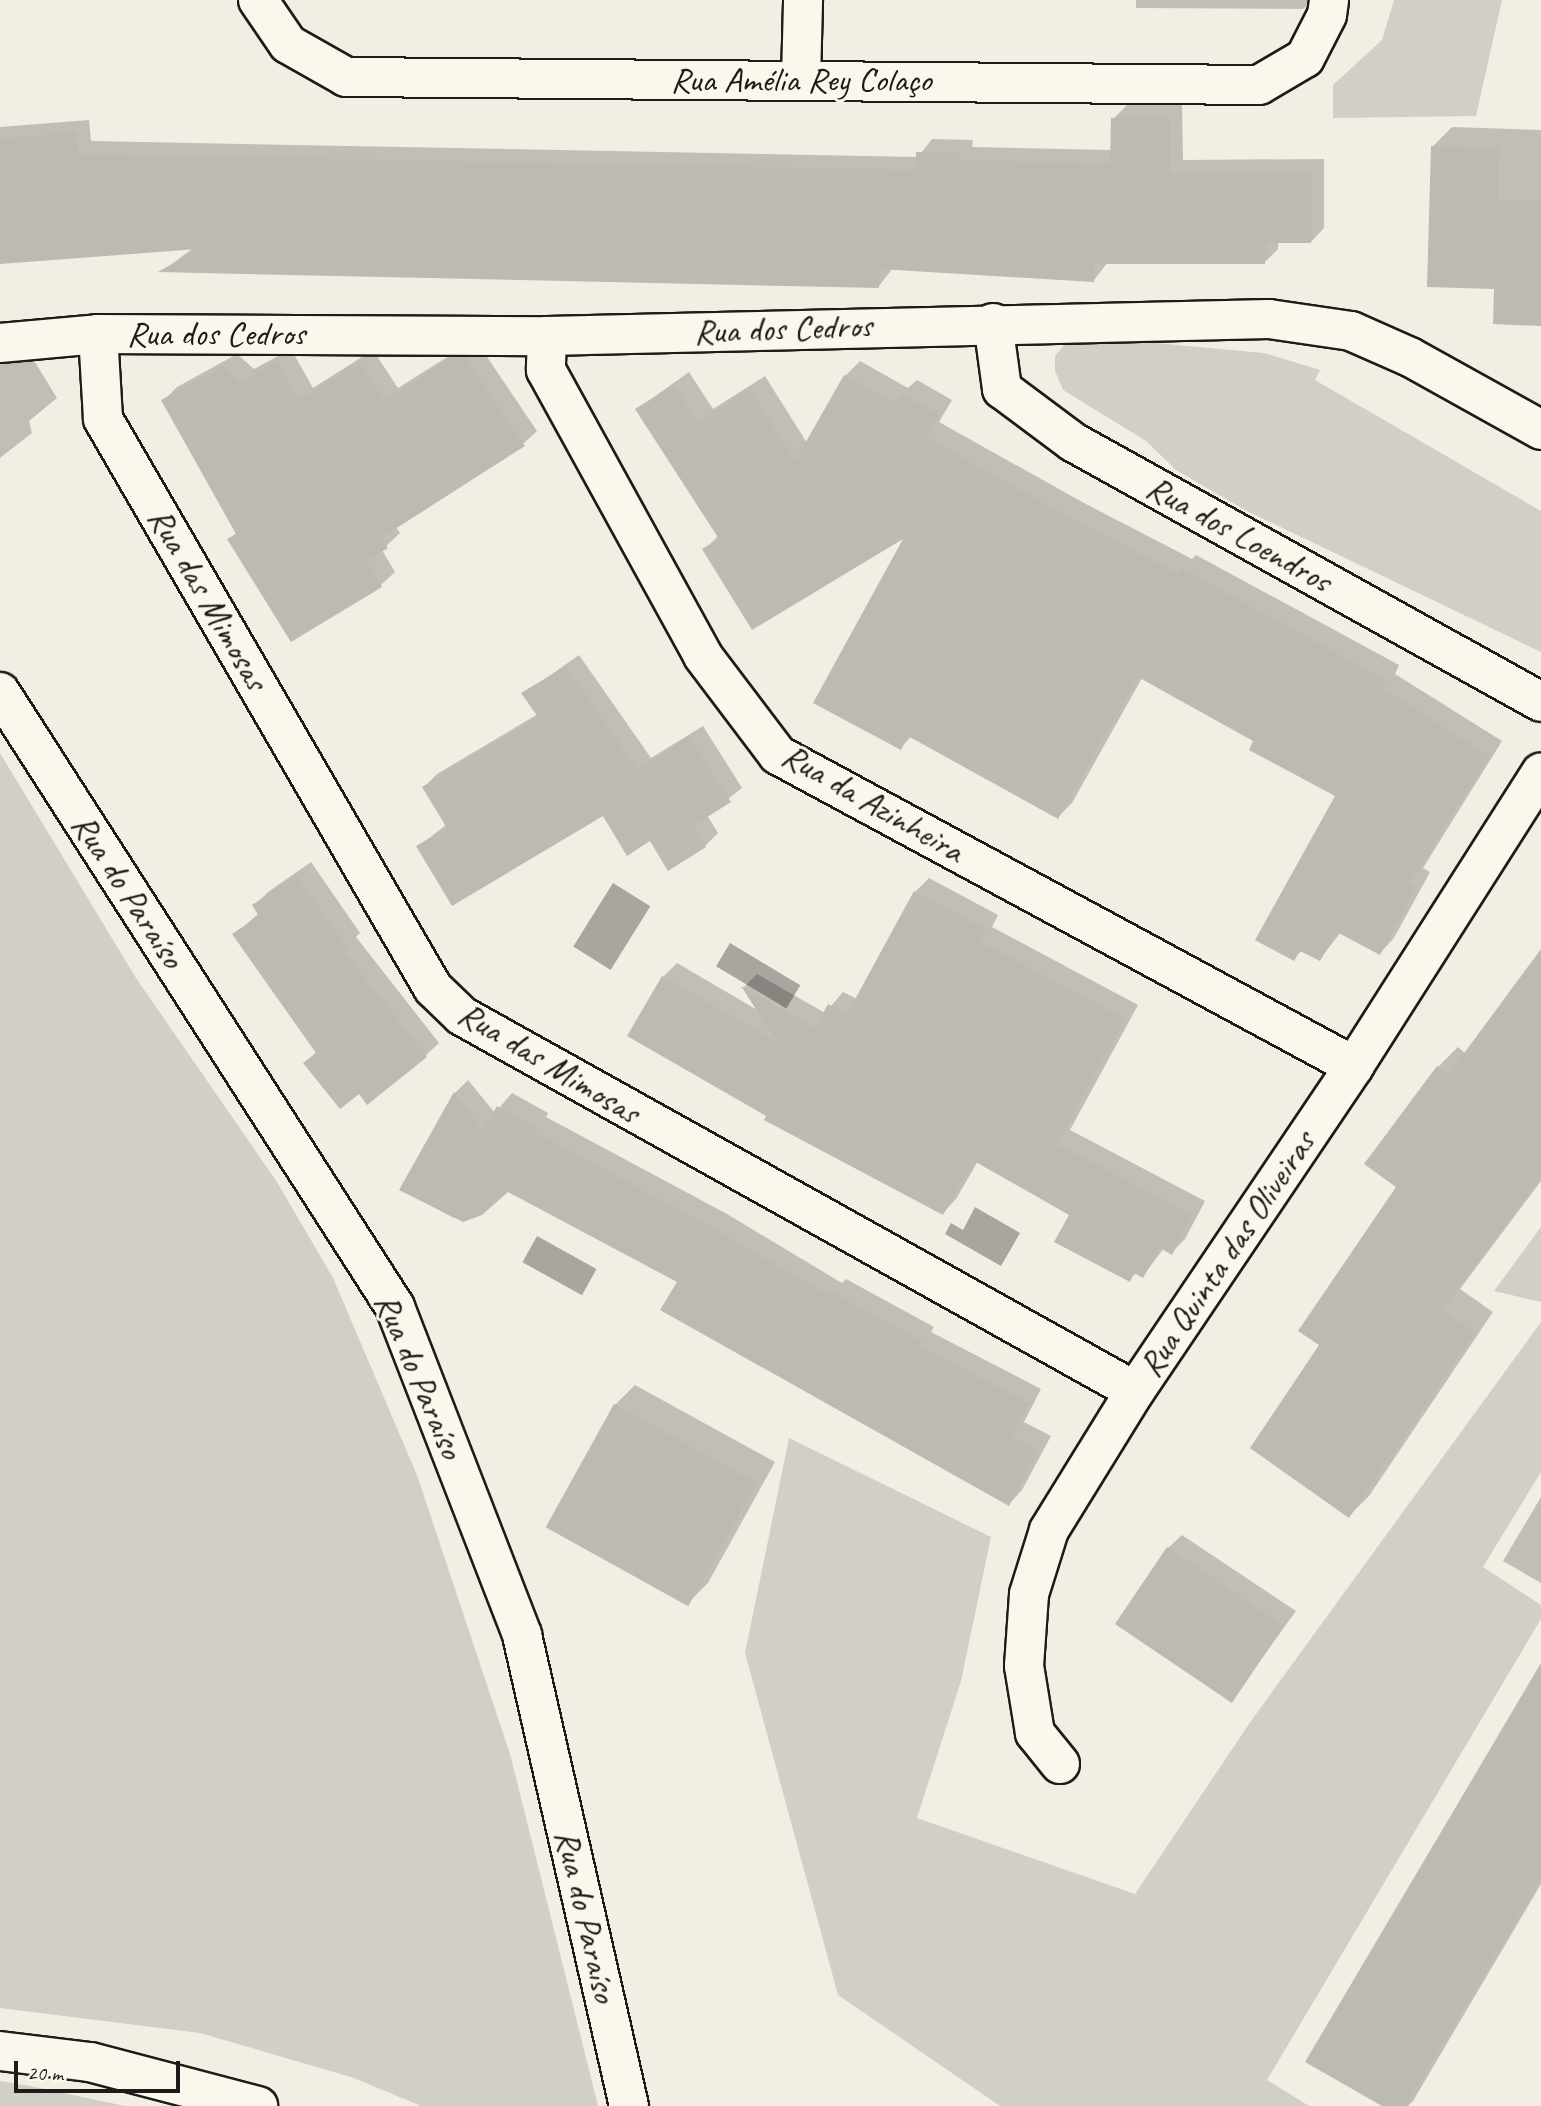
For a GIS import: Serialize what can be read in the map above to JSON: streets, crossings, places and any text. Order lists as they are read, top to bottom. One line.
{"streets":{"street":["Rua Amélia Rey Colaço","Rua dos Cedros","Rua dos Loendros","Rua das Mimosas","Rua da Azinheira","Rua do Paraíso","Rua Quinta das Oliveiras"]},"crossings":[["Rua dos Cedros","Rua dos Loendros"],["Rua dos Cedros","Rua das Mimosas"],["Rua dos Cedros","Rua da Azinheira"],["Rua das Mimosas","Rua Quinta das Oliveiras"],["Rua da Azinheira","Rua Quinta das Oliveiras"]],"scale_bar":"20 m"}
